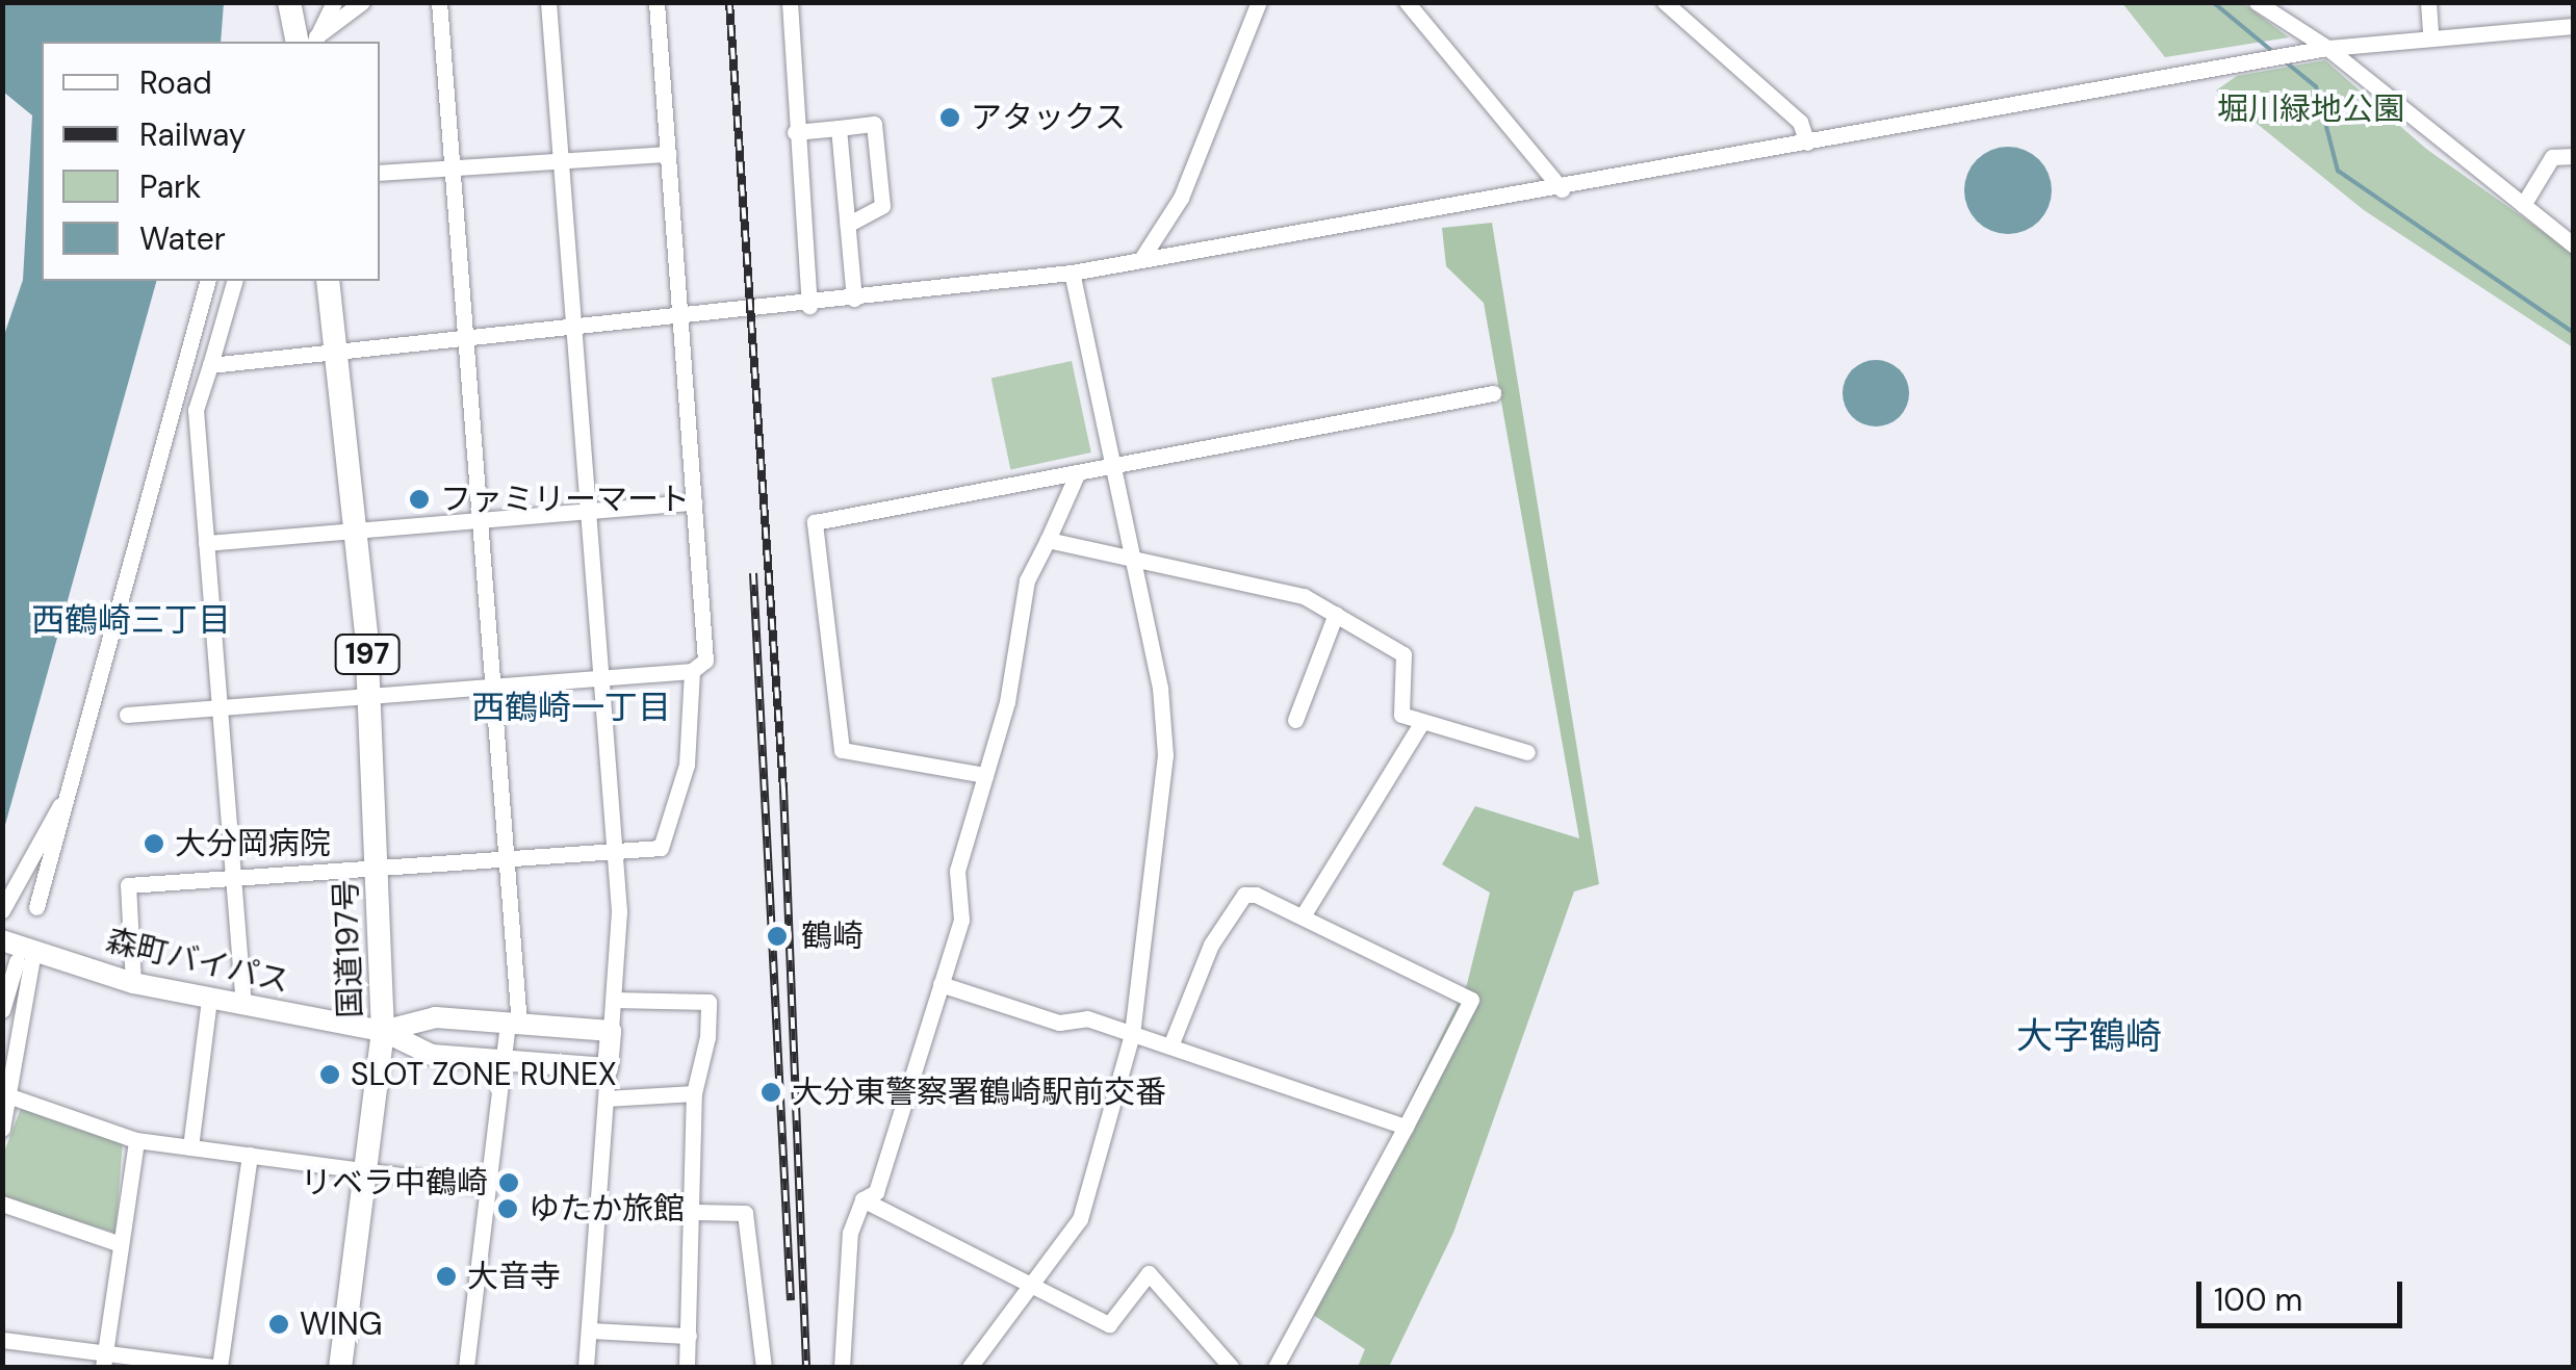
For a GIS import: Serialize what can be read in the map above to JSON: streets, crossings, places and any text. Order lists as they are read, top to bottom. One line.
{"streets":{"highway":["197","国道197号"],"main road":["森町バイパス"]},"crossings":[["国道197号","森町バイパス"]],"districts":["西鶴崎三丁目","西鶴崎一丁目","大字鶴崎"],"parks":["堀川緑地公園"],"places":["アタックス","ファミリーマート","大分岡病院","鶴崎","SLOT ZONE RUNEX","大分東警察署鶴崎駅前交番","リベラ中鶴崎","ゆたか旅館","大音寺","WING"],"legend":["Road","Railway","Park","Water"],"scale_bar":"100 m"}
